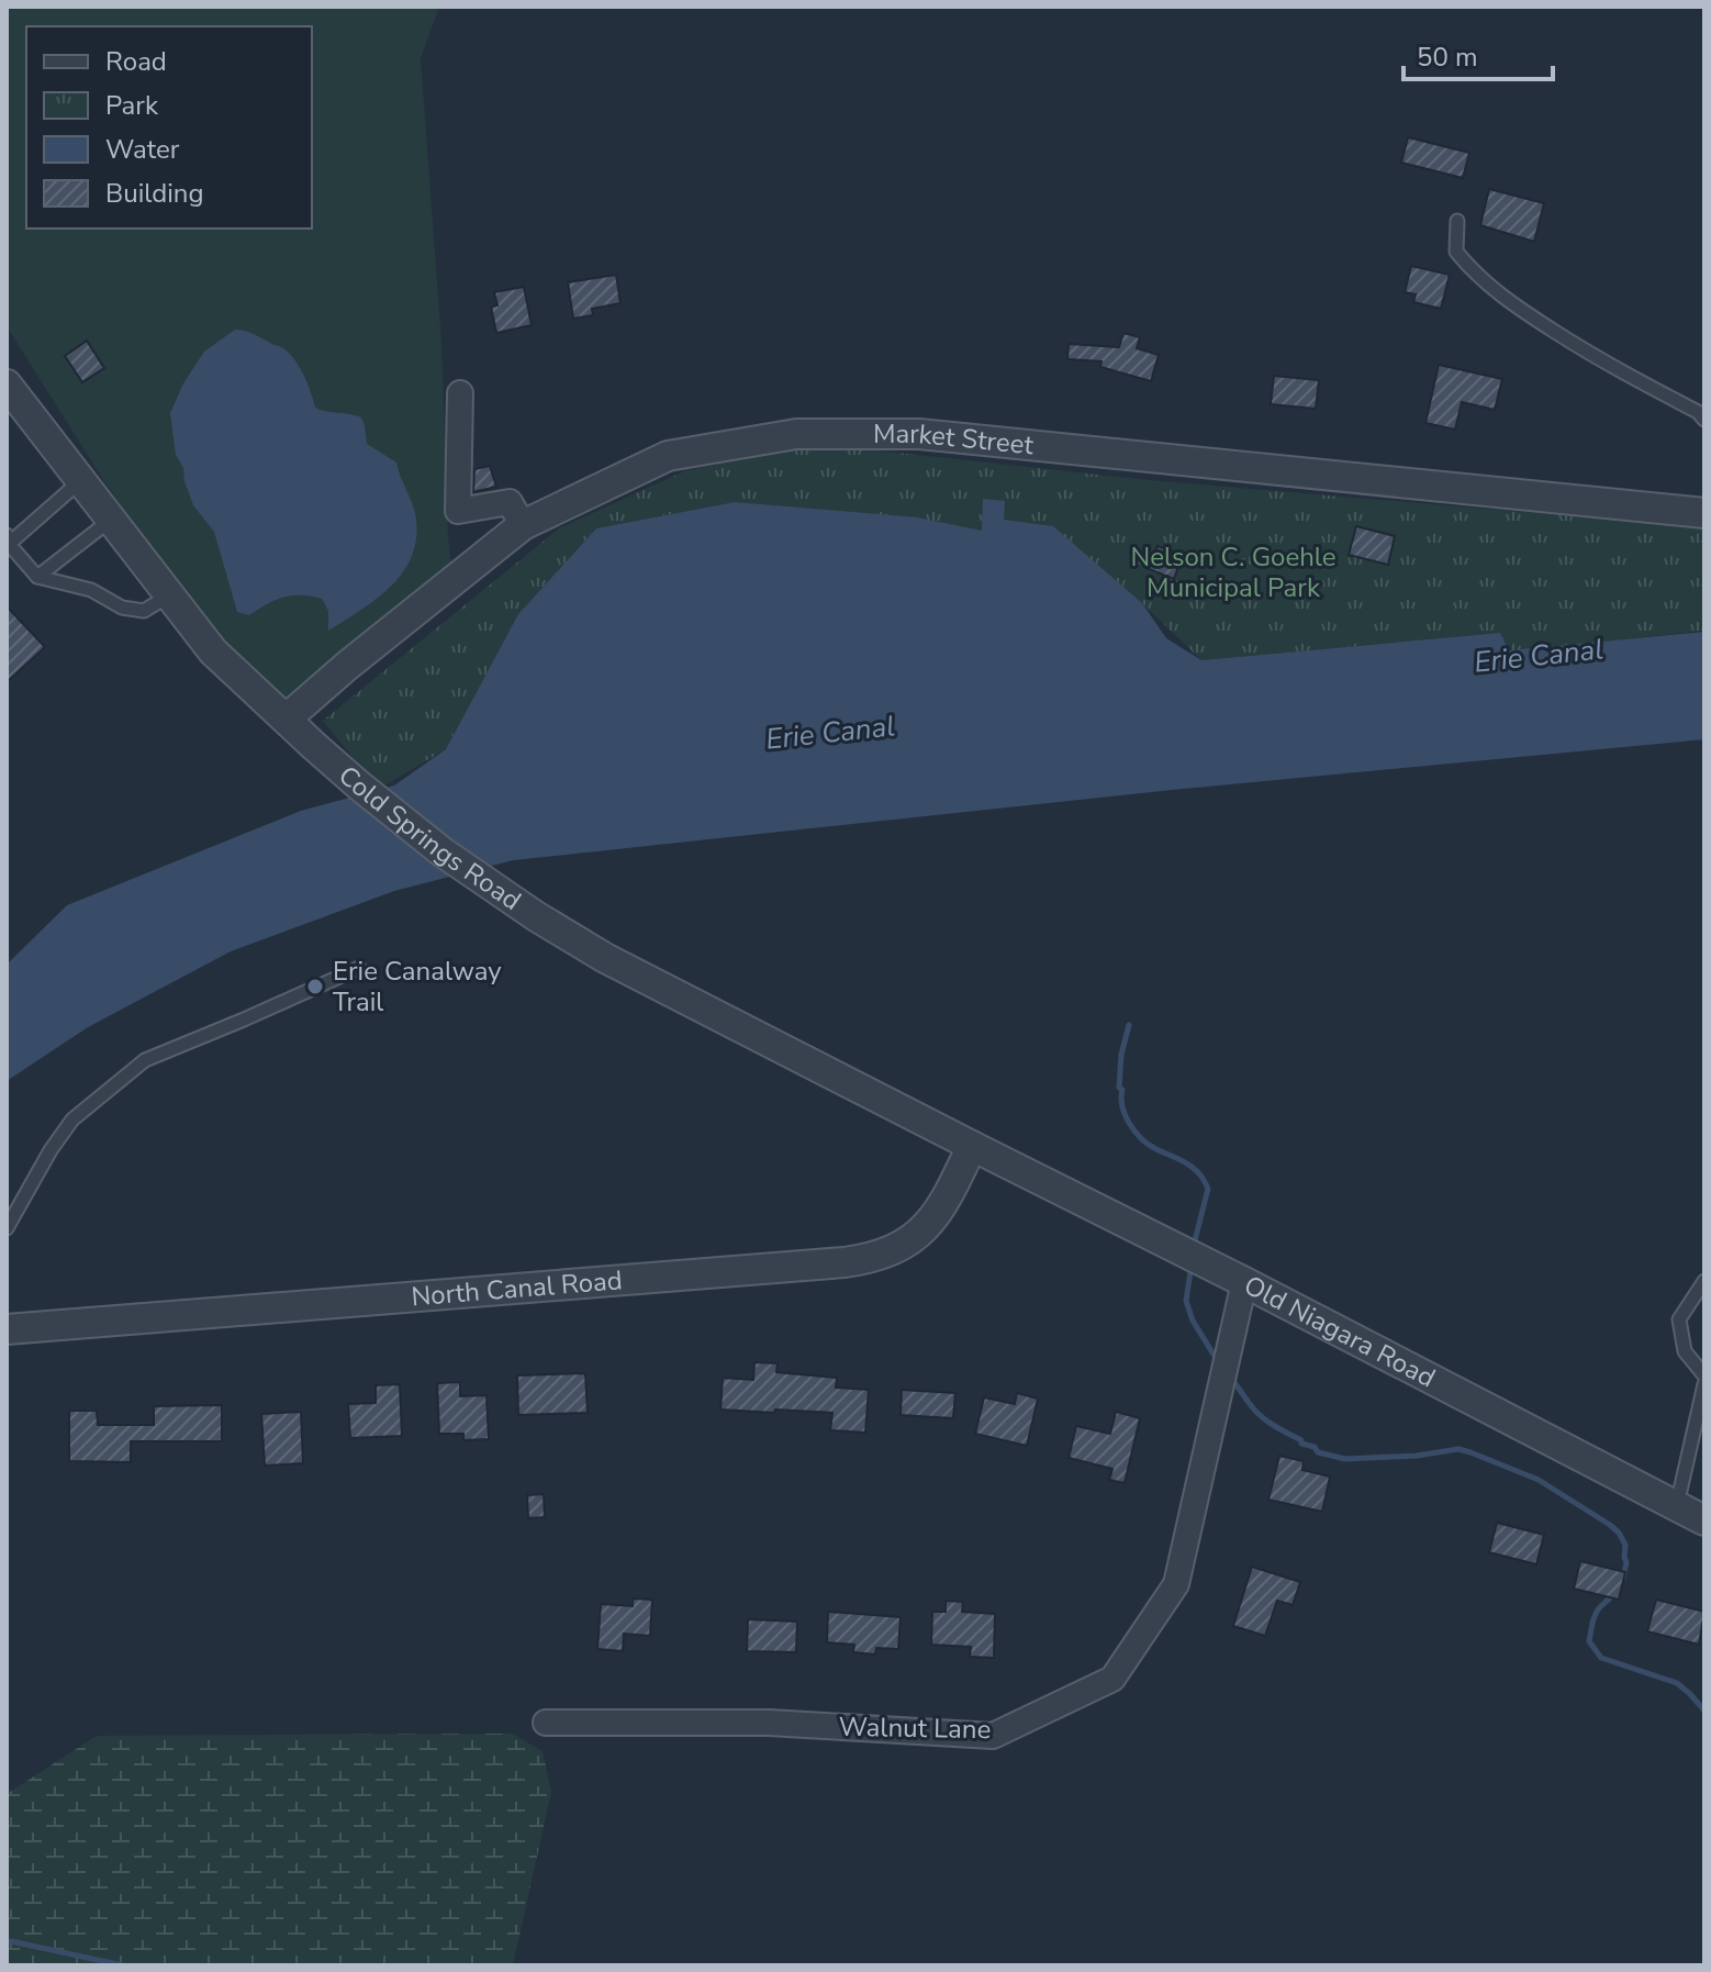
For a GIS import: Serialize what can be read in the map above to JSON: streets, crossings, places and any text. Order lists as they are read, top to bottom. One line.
{"streets":{"street":["Market Street","Cold Springs Road","North Canal Road","Old Niagara Road","Walnut Lane"]},"crossings":[["Market Street","Cold Springs Road"],["Cold Springs Road","North Canal Road"],["Cold Springs Road","Old Niagara Road"],["North Canal Road","Old Niagara Road"],["Old Niagara Road","Walnut Lane"]],"water":["Erie Canal"],"parks":["Nelson C. Goehle Municipal Park"],"places":["Erie Canalway Trail"],"legend":["Road","Park","Water","Building"],"scale_bar":"50 m"}
